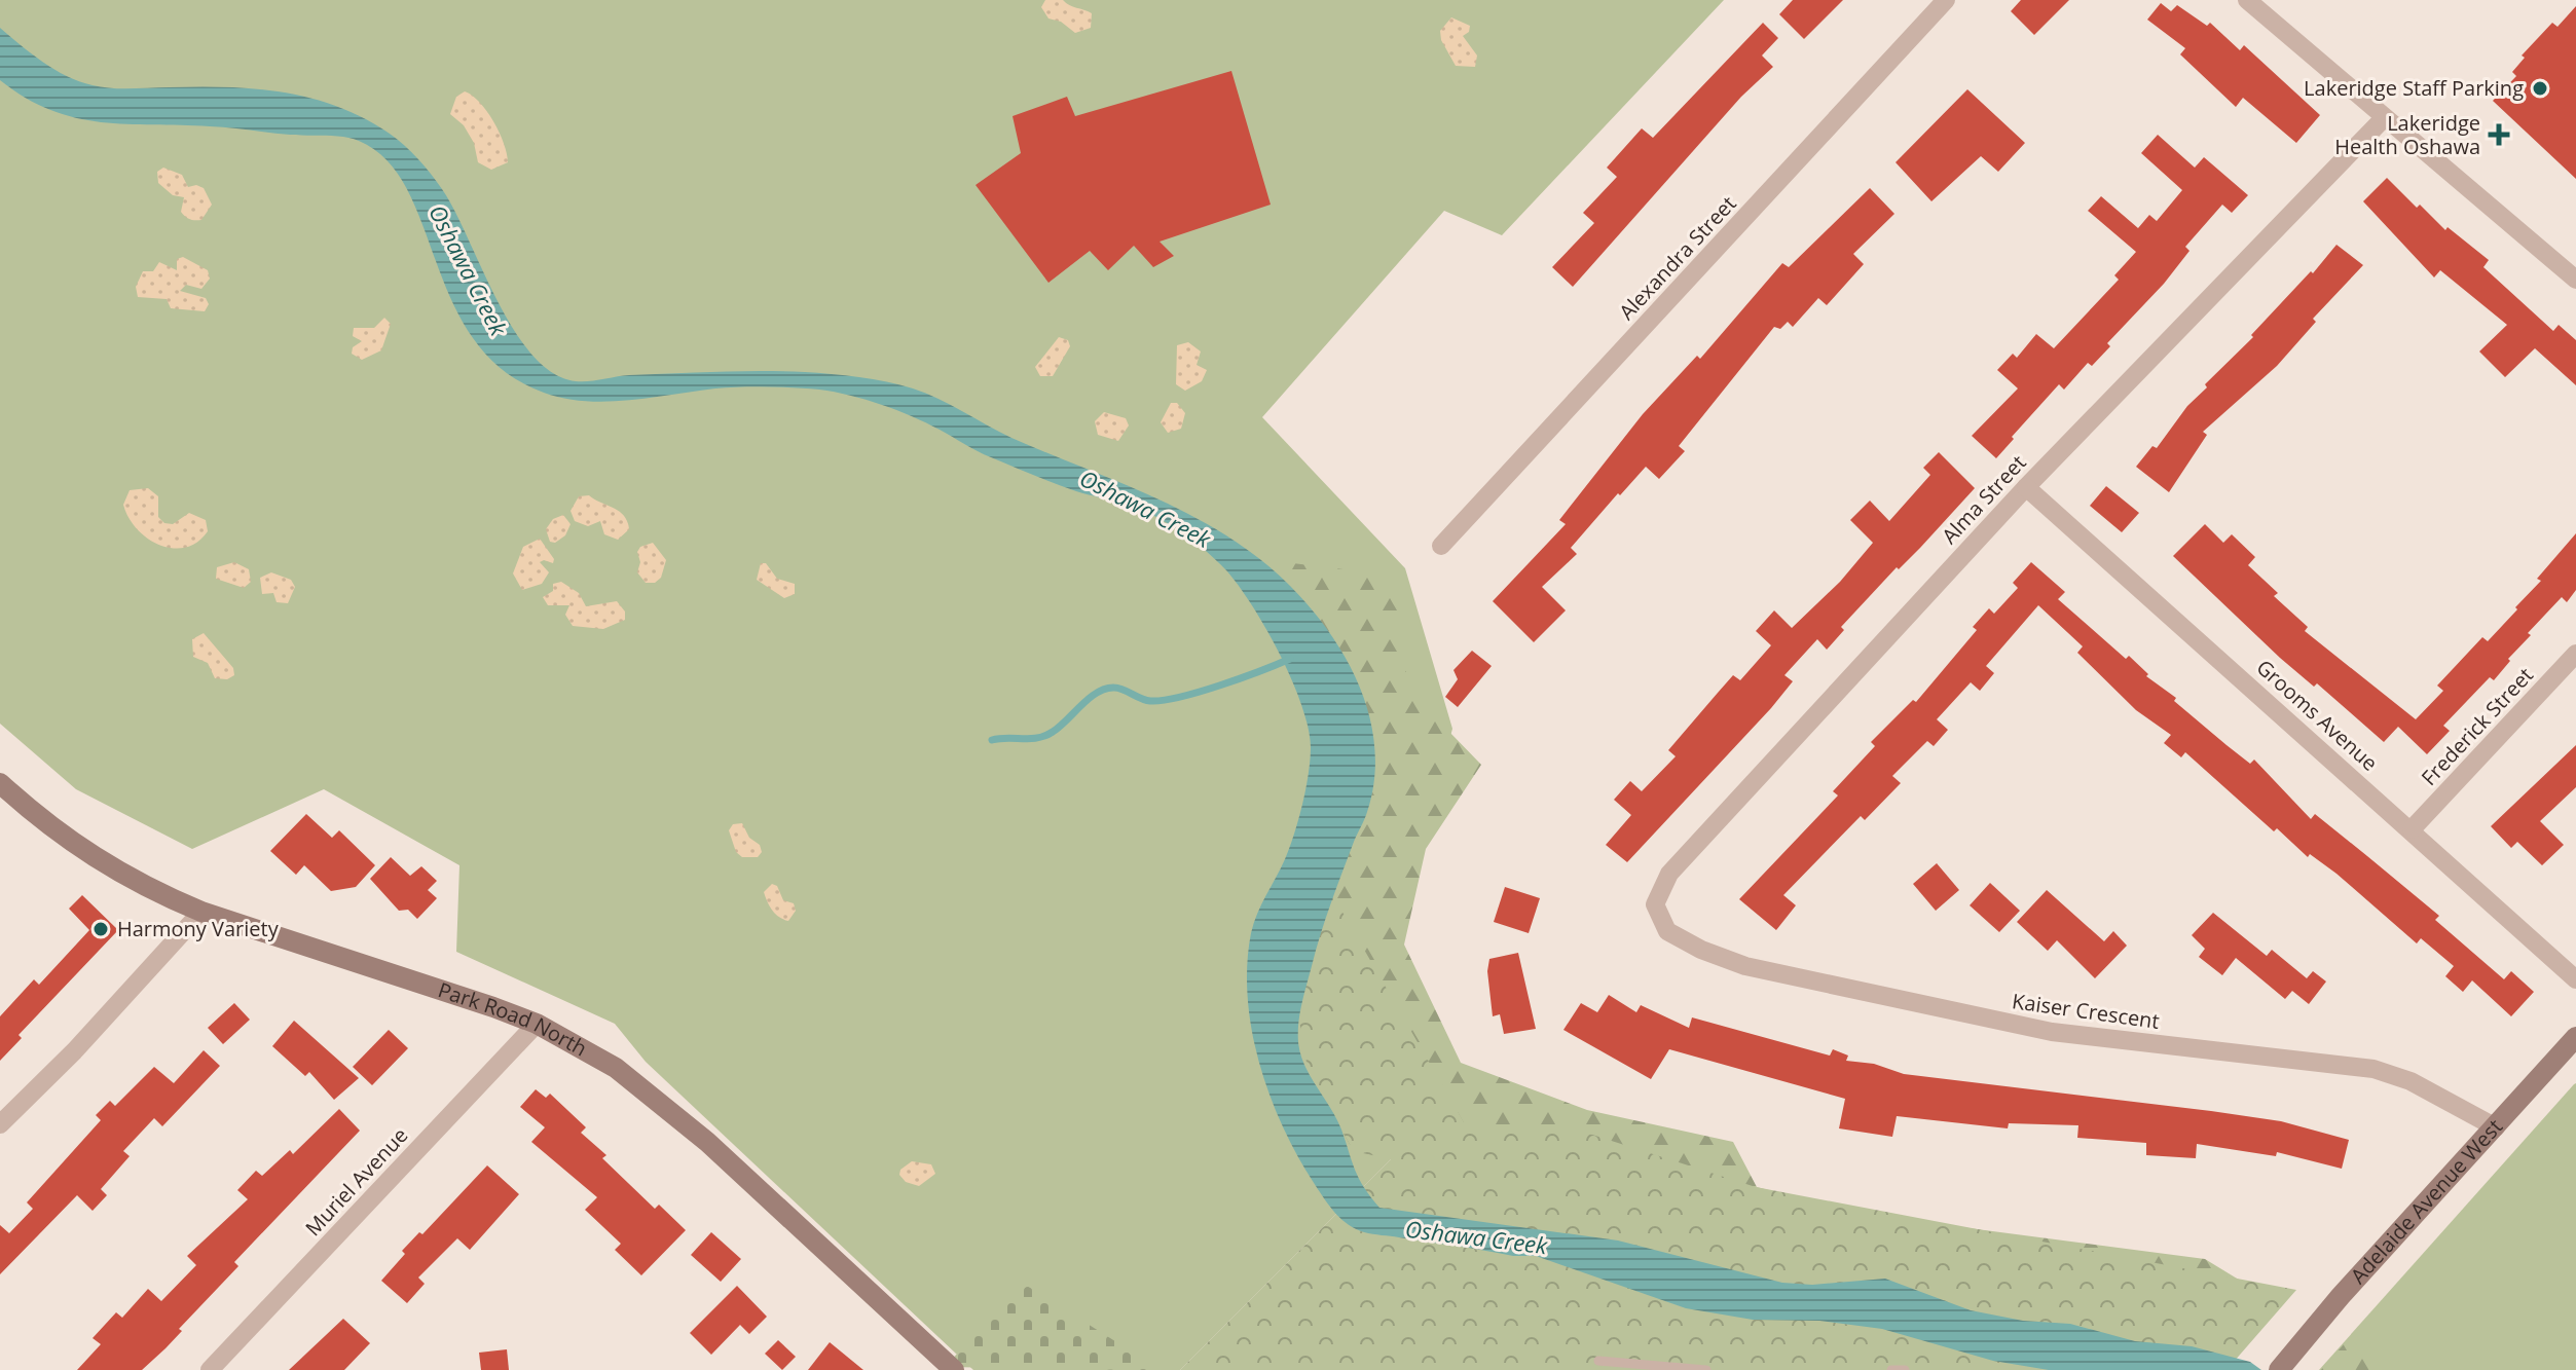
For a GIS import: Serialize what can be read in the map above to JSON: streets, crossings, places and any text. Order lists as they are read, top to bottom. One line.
{"streets":{"main road":["Park Road North","Adelaide Avenue West"],"street":["Alexandra Street","Alma Street","Grooms Avenue","Frederick Street","Kaiser Crescent","Muriel Avenue"]},"crossings":[["Alma Street","Grooms Avenue"],["Alma Street","Kaiser Crescent"],["Grooms Avenue","Frederick Street"],["Kaiser Crescent","Adelaide Avenue West"],["Park Road North","Muriel Avenue"]],"water":["Oshawa Creek"],"places":{"other":["Lakeridge Staff Parking","Harmony Variety"],"health":["Lakeridge Health Oshawa"]}}
